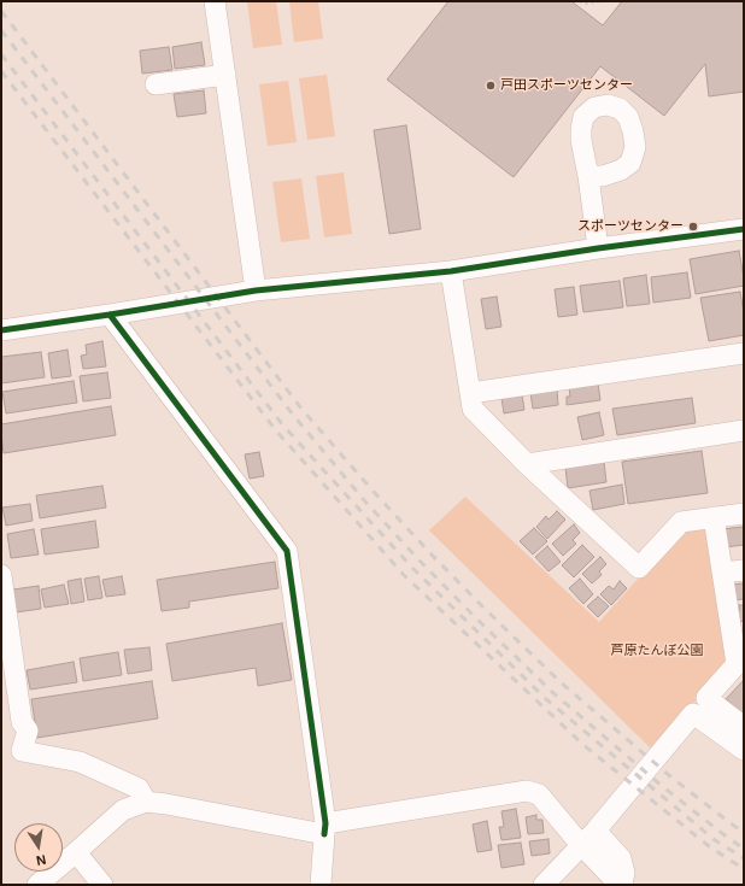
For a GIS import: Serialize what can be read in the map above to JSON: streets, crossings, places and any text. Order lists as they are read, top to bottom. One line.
{"parks":["芦原たんぼ公園"],"places":["戸田スポーツセンター","スポーツセンター"],"north":"bottom"}
